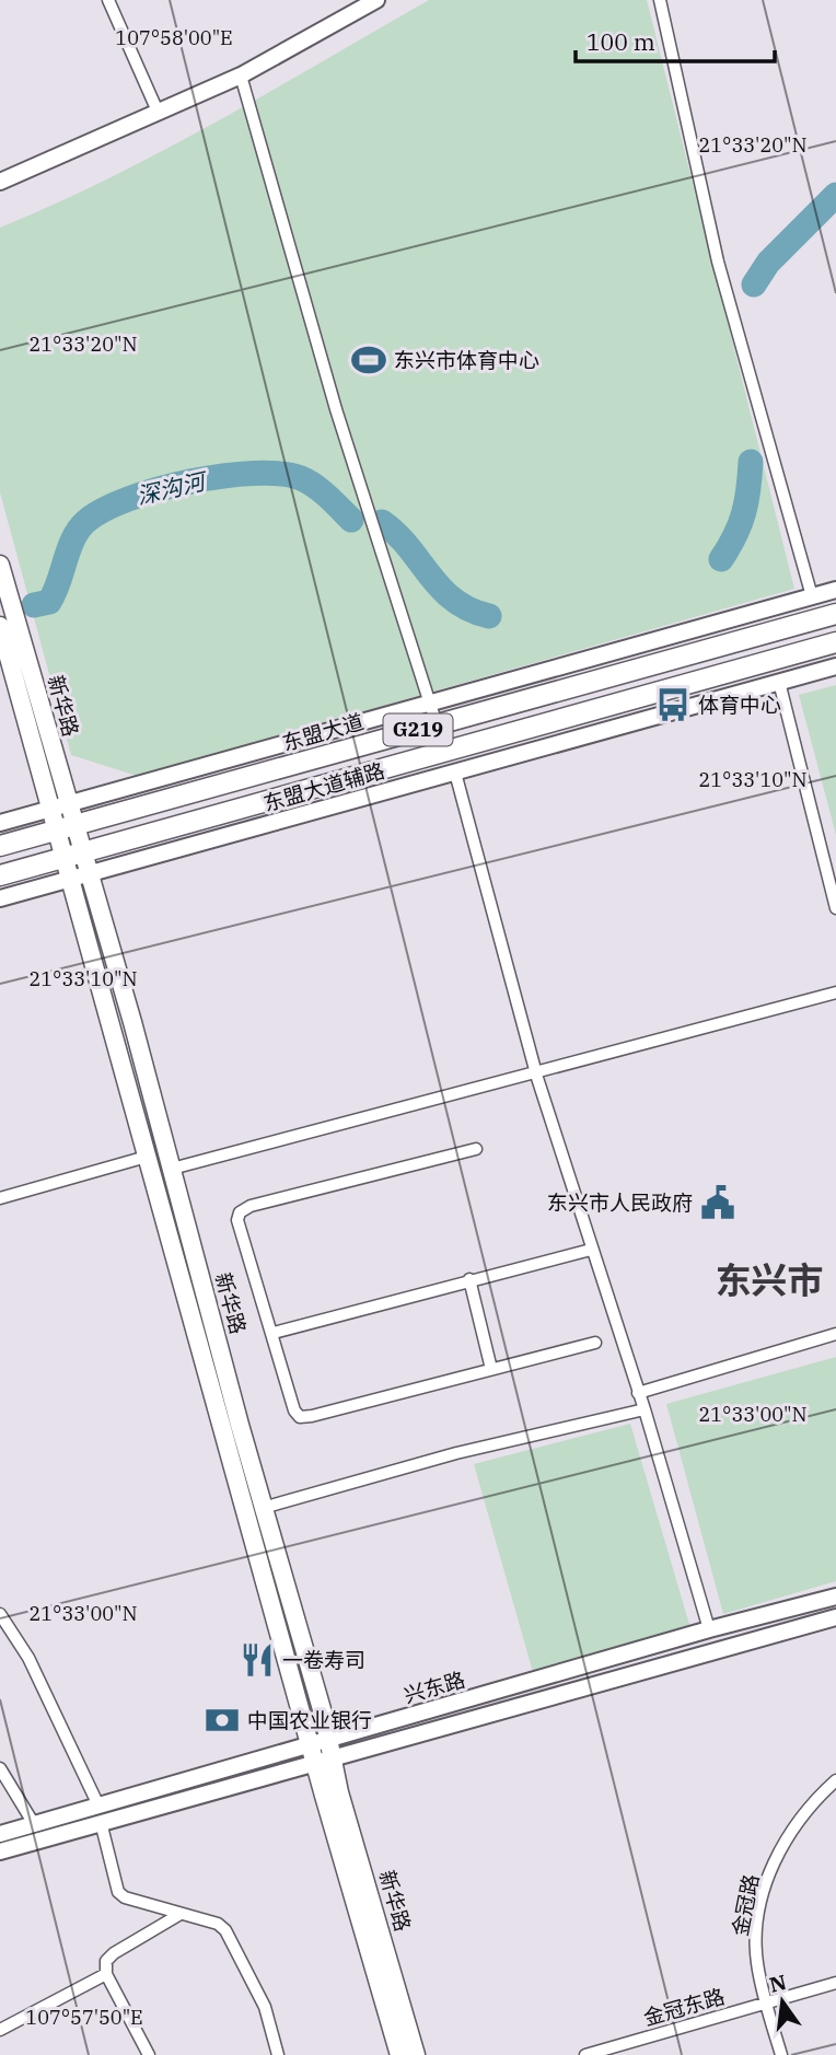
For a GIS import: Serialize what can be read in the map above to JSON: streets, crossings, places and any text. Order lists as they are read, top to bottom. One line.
{"streets":{"highway":["G219","东盟大道"],"main road":["新华路","东盟大道辅路","兴东路"],"street":["金冠路","金冠东路"]},"crossings":[["新华路","G219"],["新华路","东盟大道"],["新华路","东盟大道辅路"],["新华路","兴东路"],["金冠路","金冠东路"]],"districts":["东兴市"],"water":["深沟河"],"places":{"sports":["东兴市体育中心"],"bus stop":["体育中心"],"public building":["东兴市人民政府"],"restaurant":["一卷寿司"],"bank":["中国农业银行"]},"scale_bar":"100 m","north":"top","coordinates":["107°58'00\"E","21°33'20\"N","21°33'10\"N","21°33'00\"N","107°57'50\"E"]}
